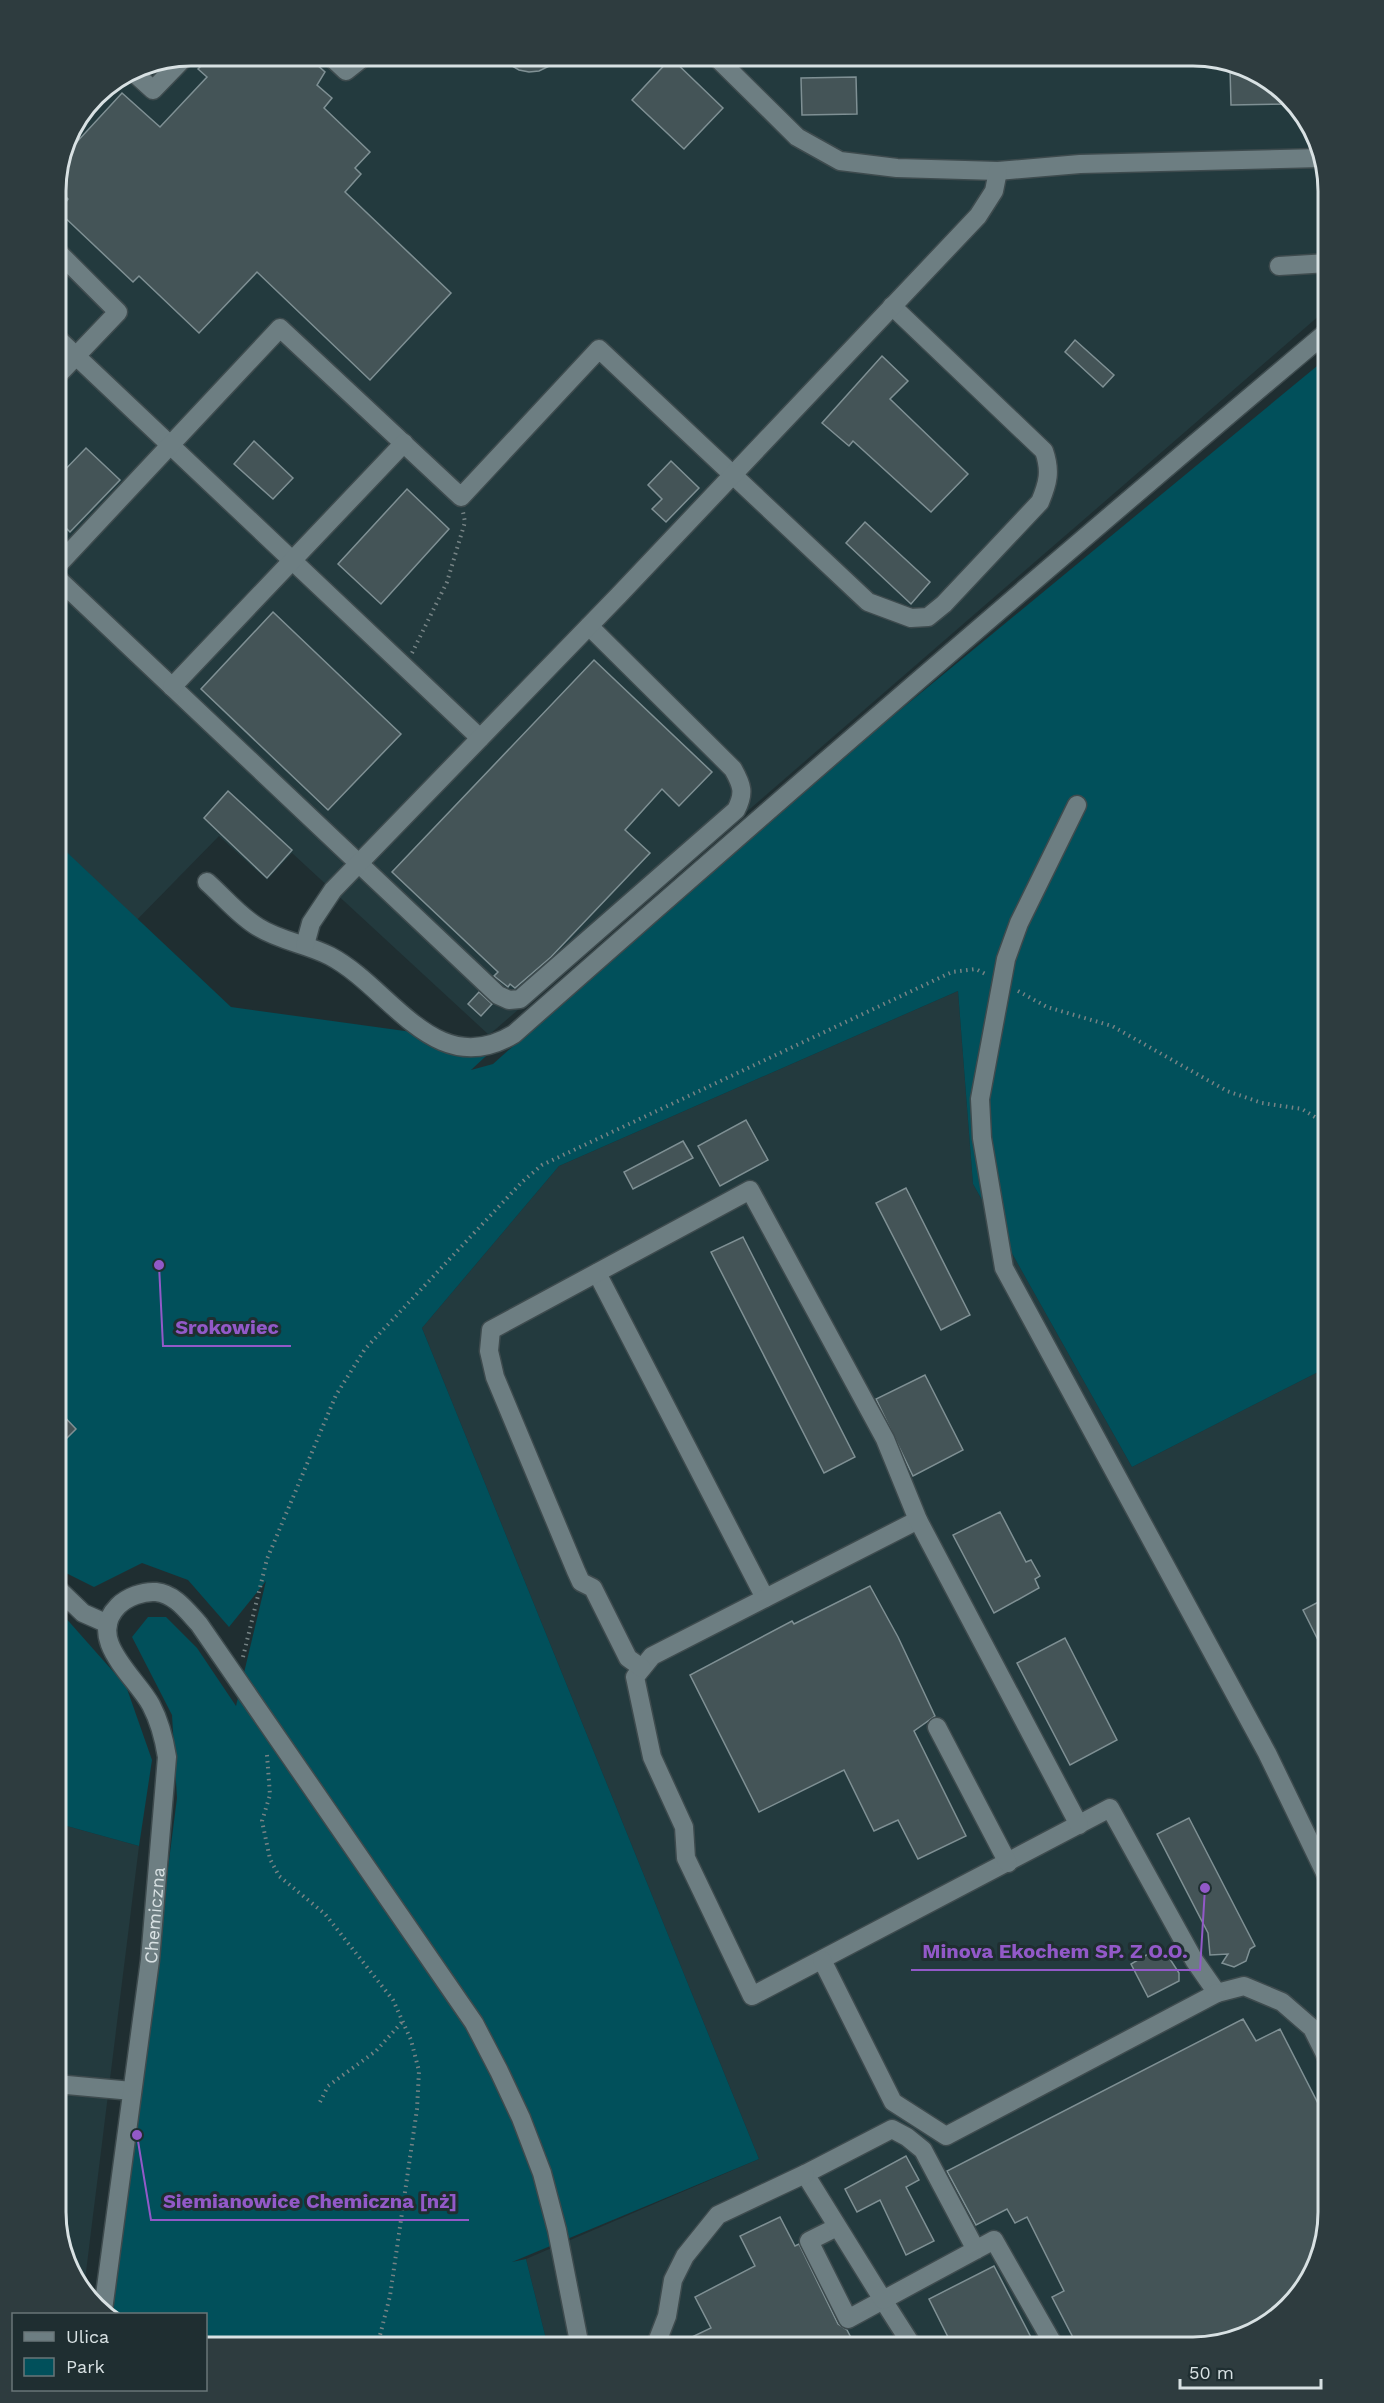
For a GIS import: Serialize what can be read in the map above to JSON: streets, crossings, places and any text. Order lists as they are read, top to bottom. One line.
{"streets":{"street":["Chemiczna"]},"places":["Srokowiec","Minova Ekochem SP. Z O.O.","Siemianowice Chemiczna [nż]"],"legend":["Ulica","Park"],"scale_bar":"50 m"}
